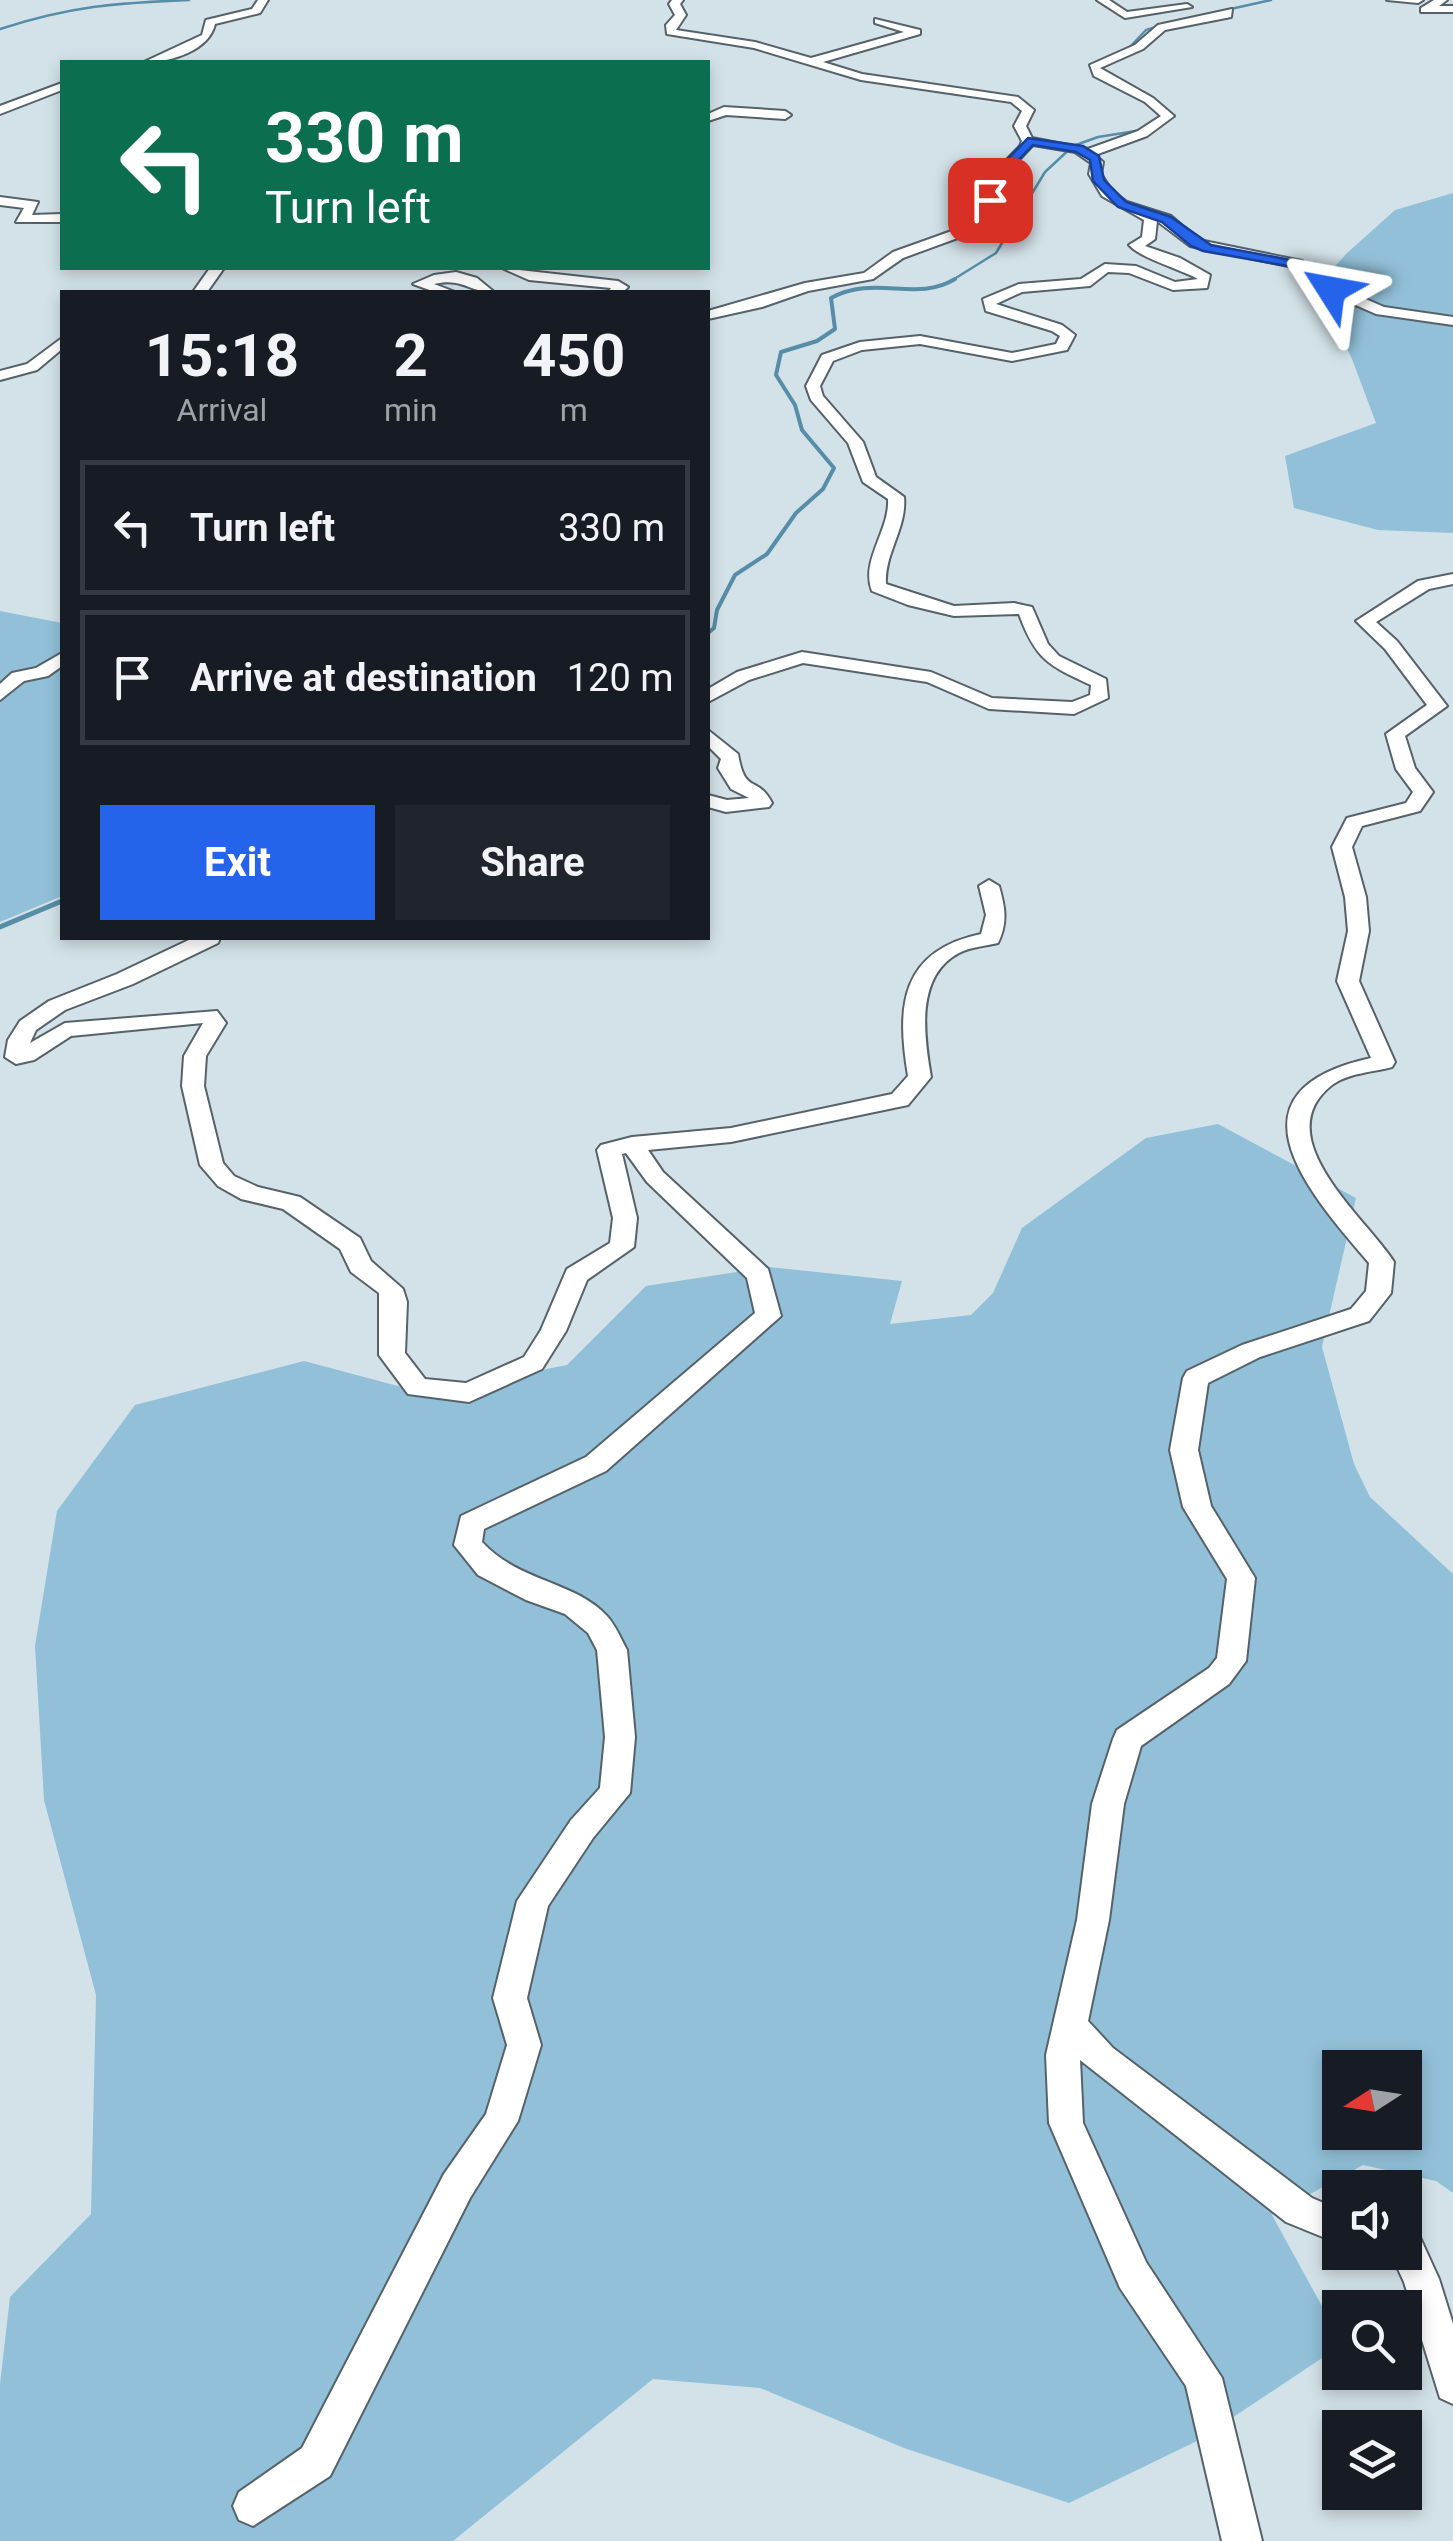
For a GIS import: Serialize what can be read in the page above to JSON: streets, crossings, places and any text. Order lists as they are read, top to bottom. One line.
{"north":"left","page":{"turn":["330 m","Turn left"],"eta":["15:18","Arrival","2","min","450","m"],"list":[{"name":"Turn left","value":"330 m"},{"name":"Arrive at destination","value":"120 m"}],"buttons":["Exit","Share"]}}
